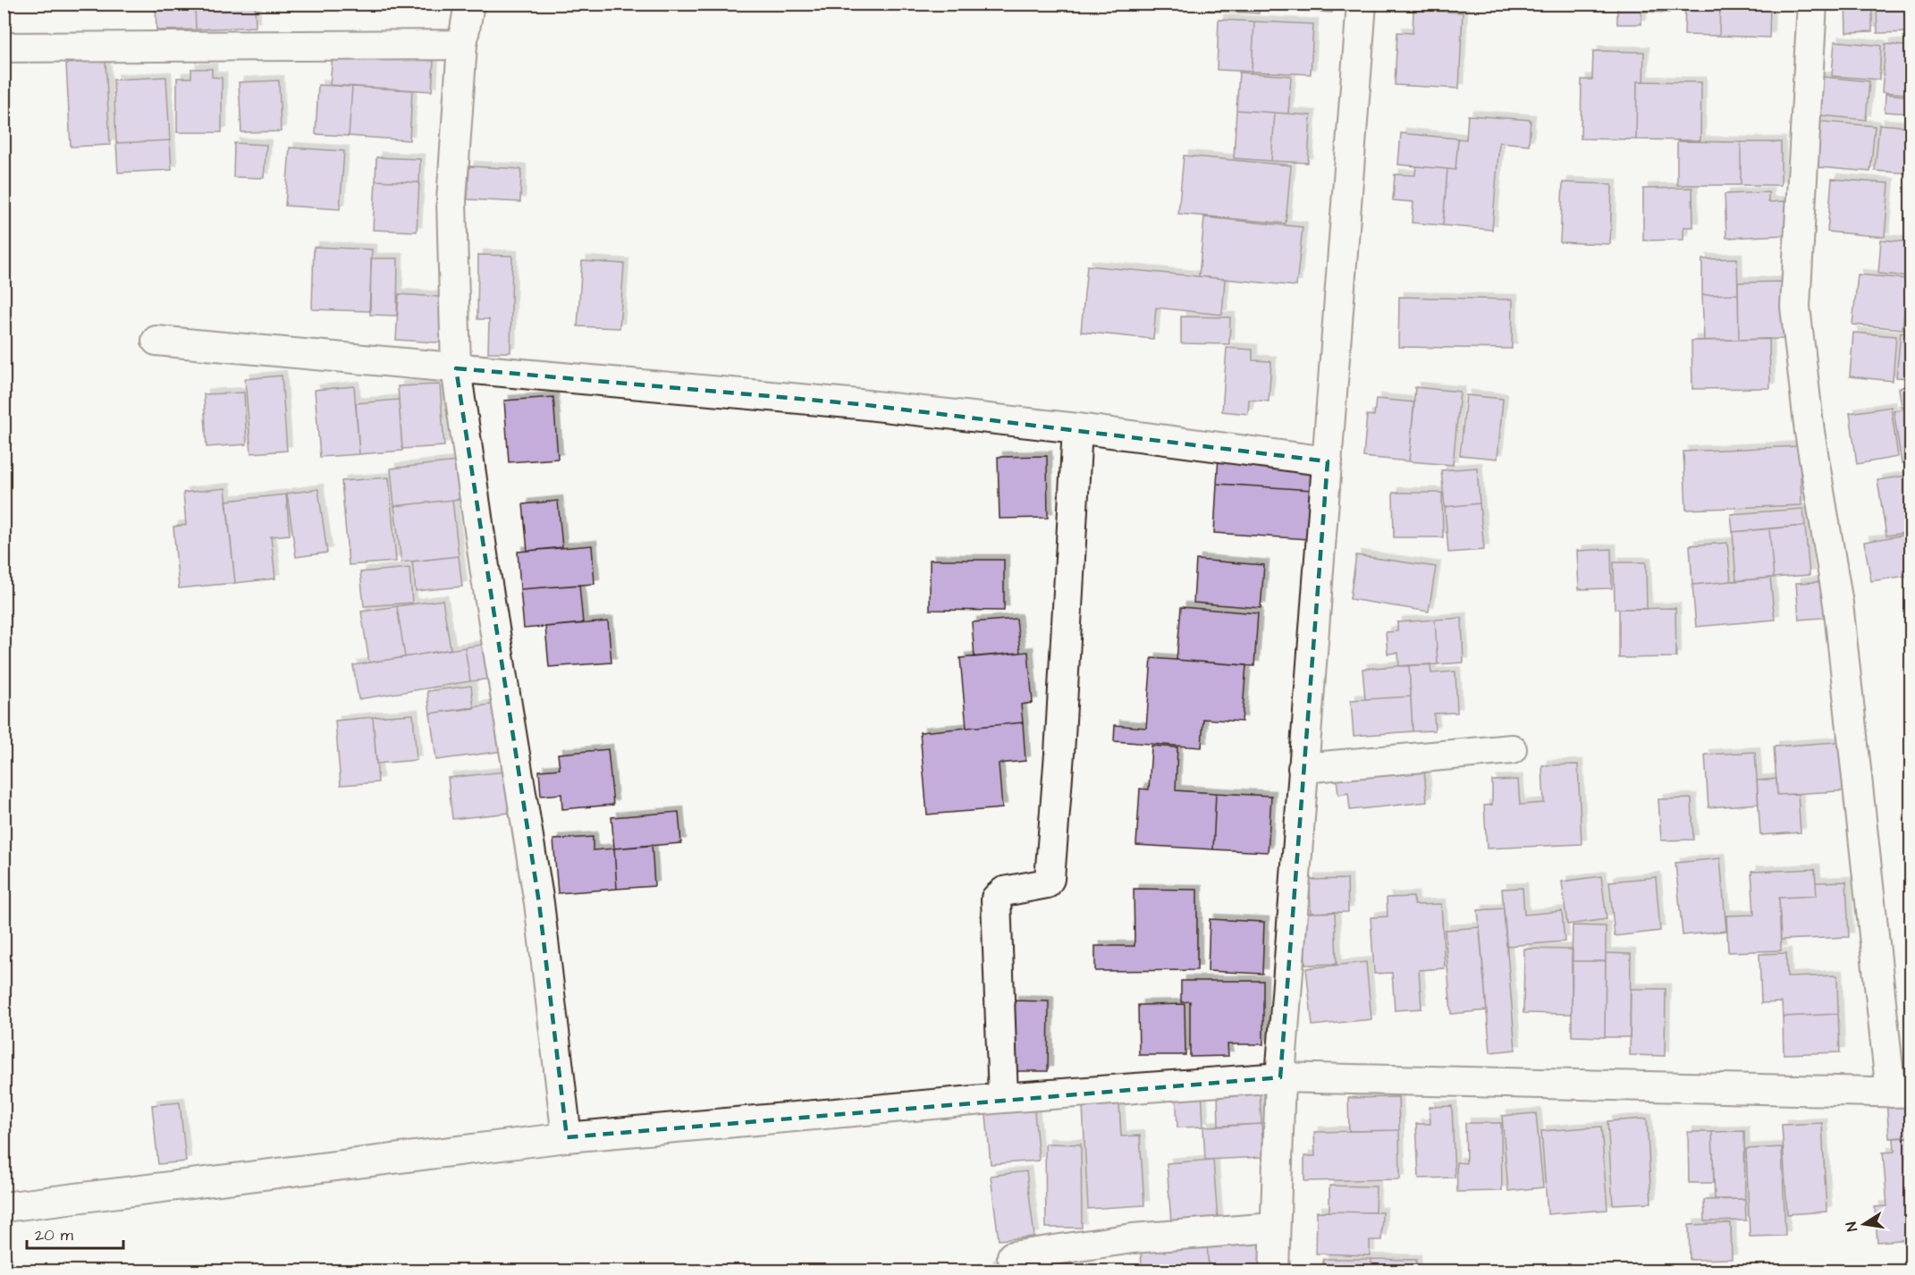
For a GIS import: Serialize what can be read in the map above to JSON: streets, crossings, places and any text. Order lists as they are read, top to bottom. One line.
{"scale_bar":"20 m","north":"left"}
